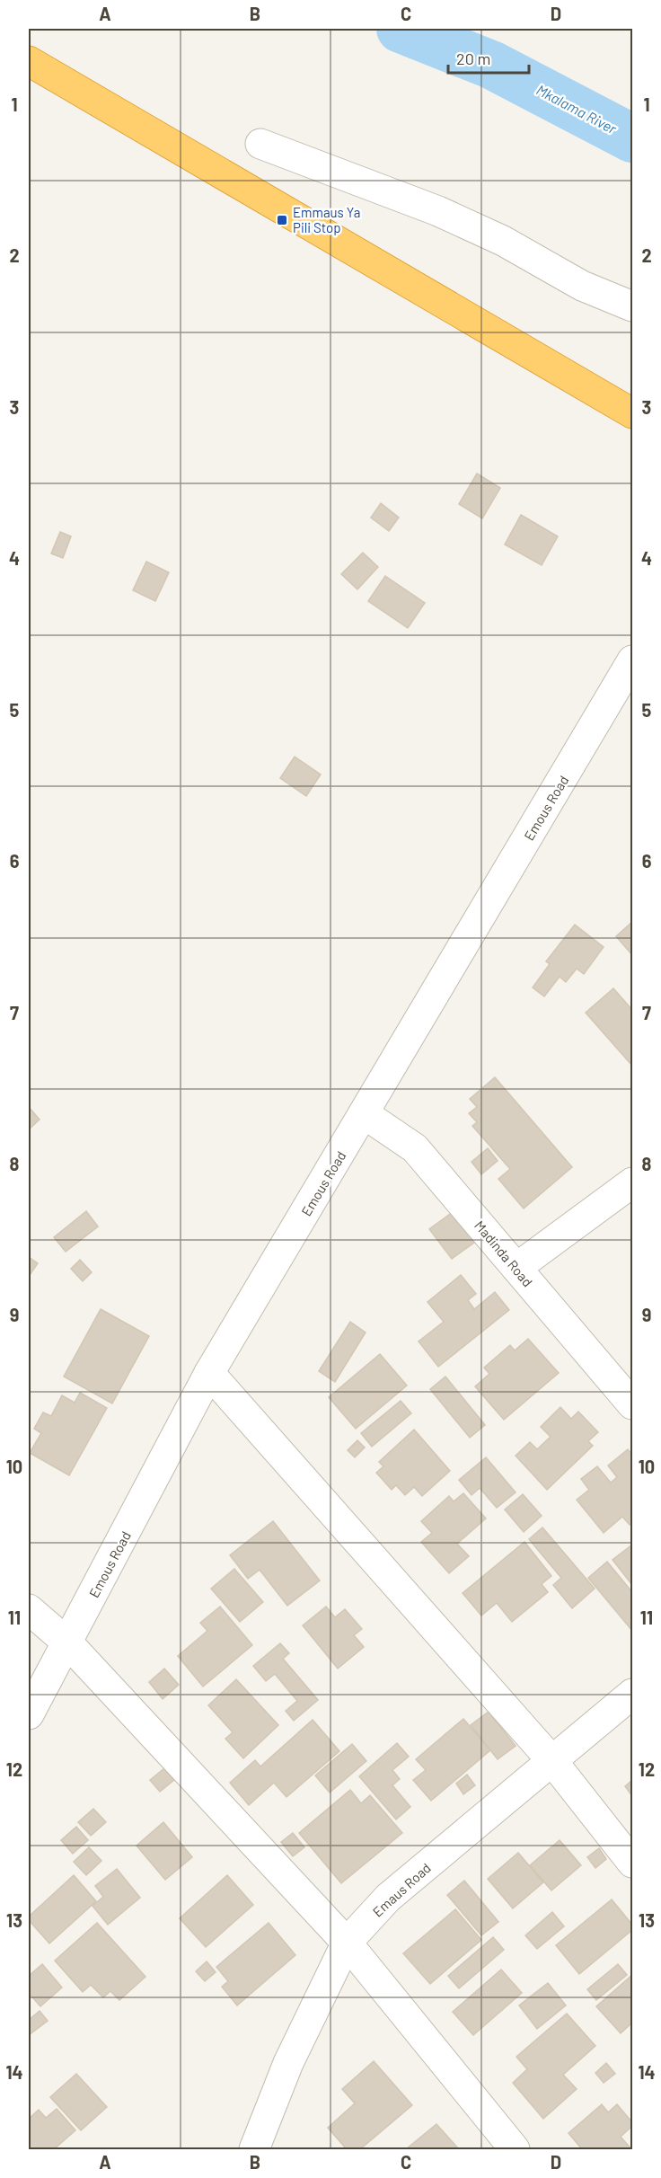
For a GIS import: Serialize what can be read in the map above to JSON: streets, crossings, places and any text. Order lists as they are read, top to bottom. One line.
{"streets":{"street":["Emous Road","Madinda Road","Emaus Road"]},"crossings":[["Emous Road","Madinda Road"]],"water":["Mkalama River"],"places":{"transit":["Emmaus Ya Pili Stop"]},"scale_bar":"20 m","grid":{"columns":["A","B","C","D"],"rows":["1","2","3","4","5","6","7","8","9","10","11","12","13","14"]}}
